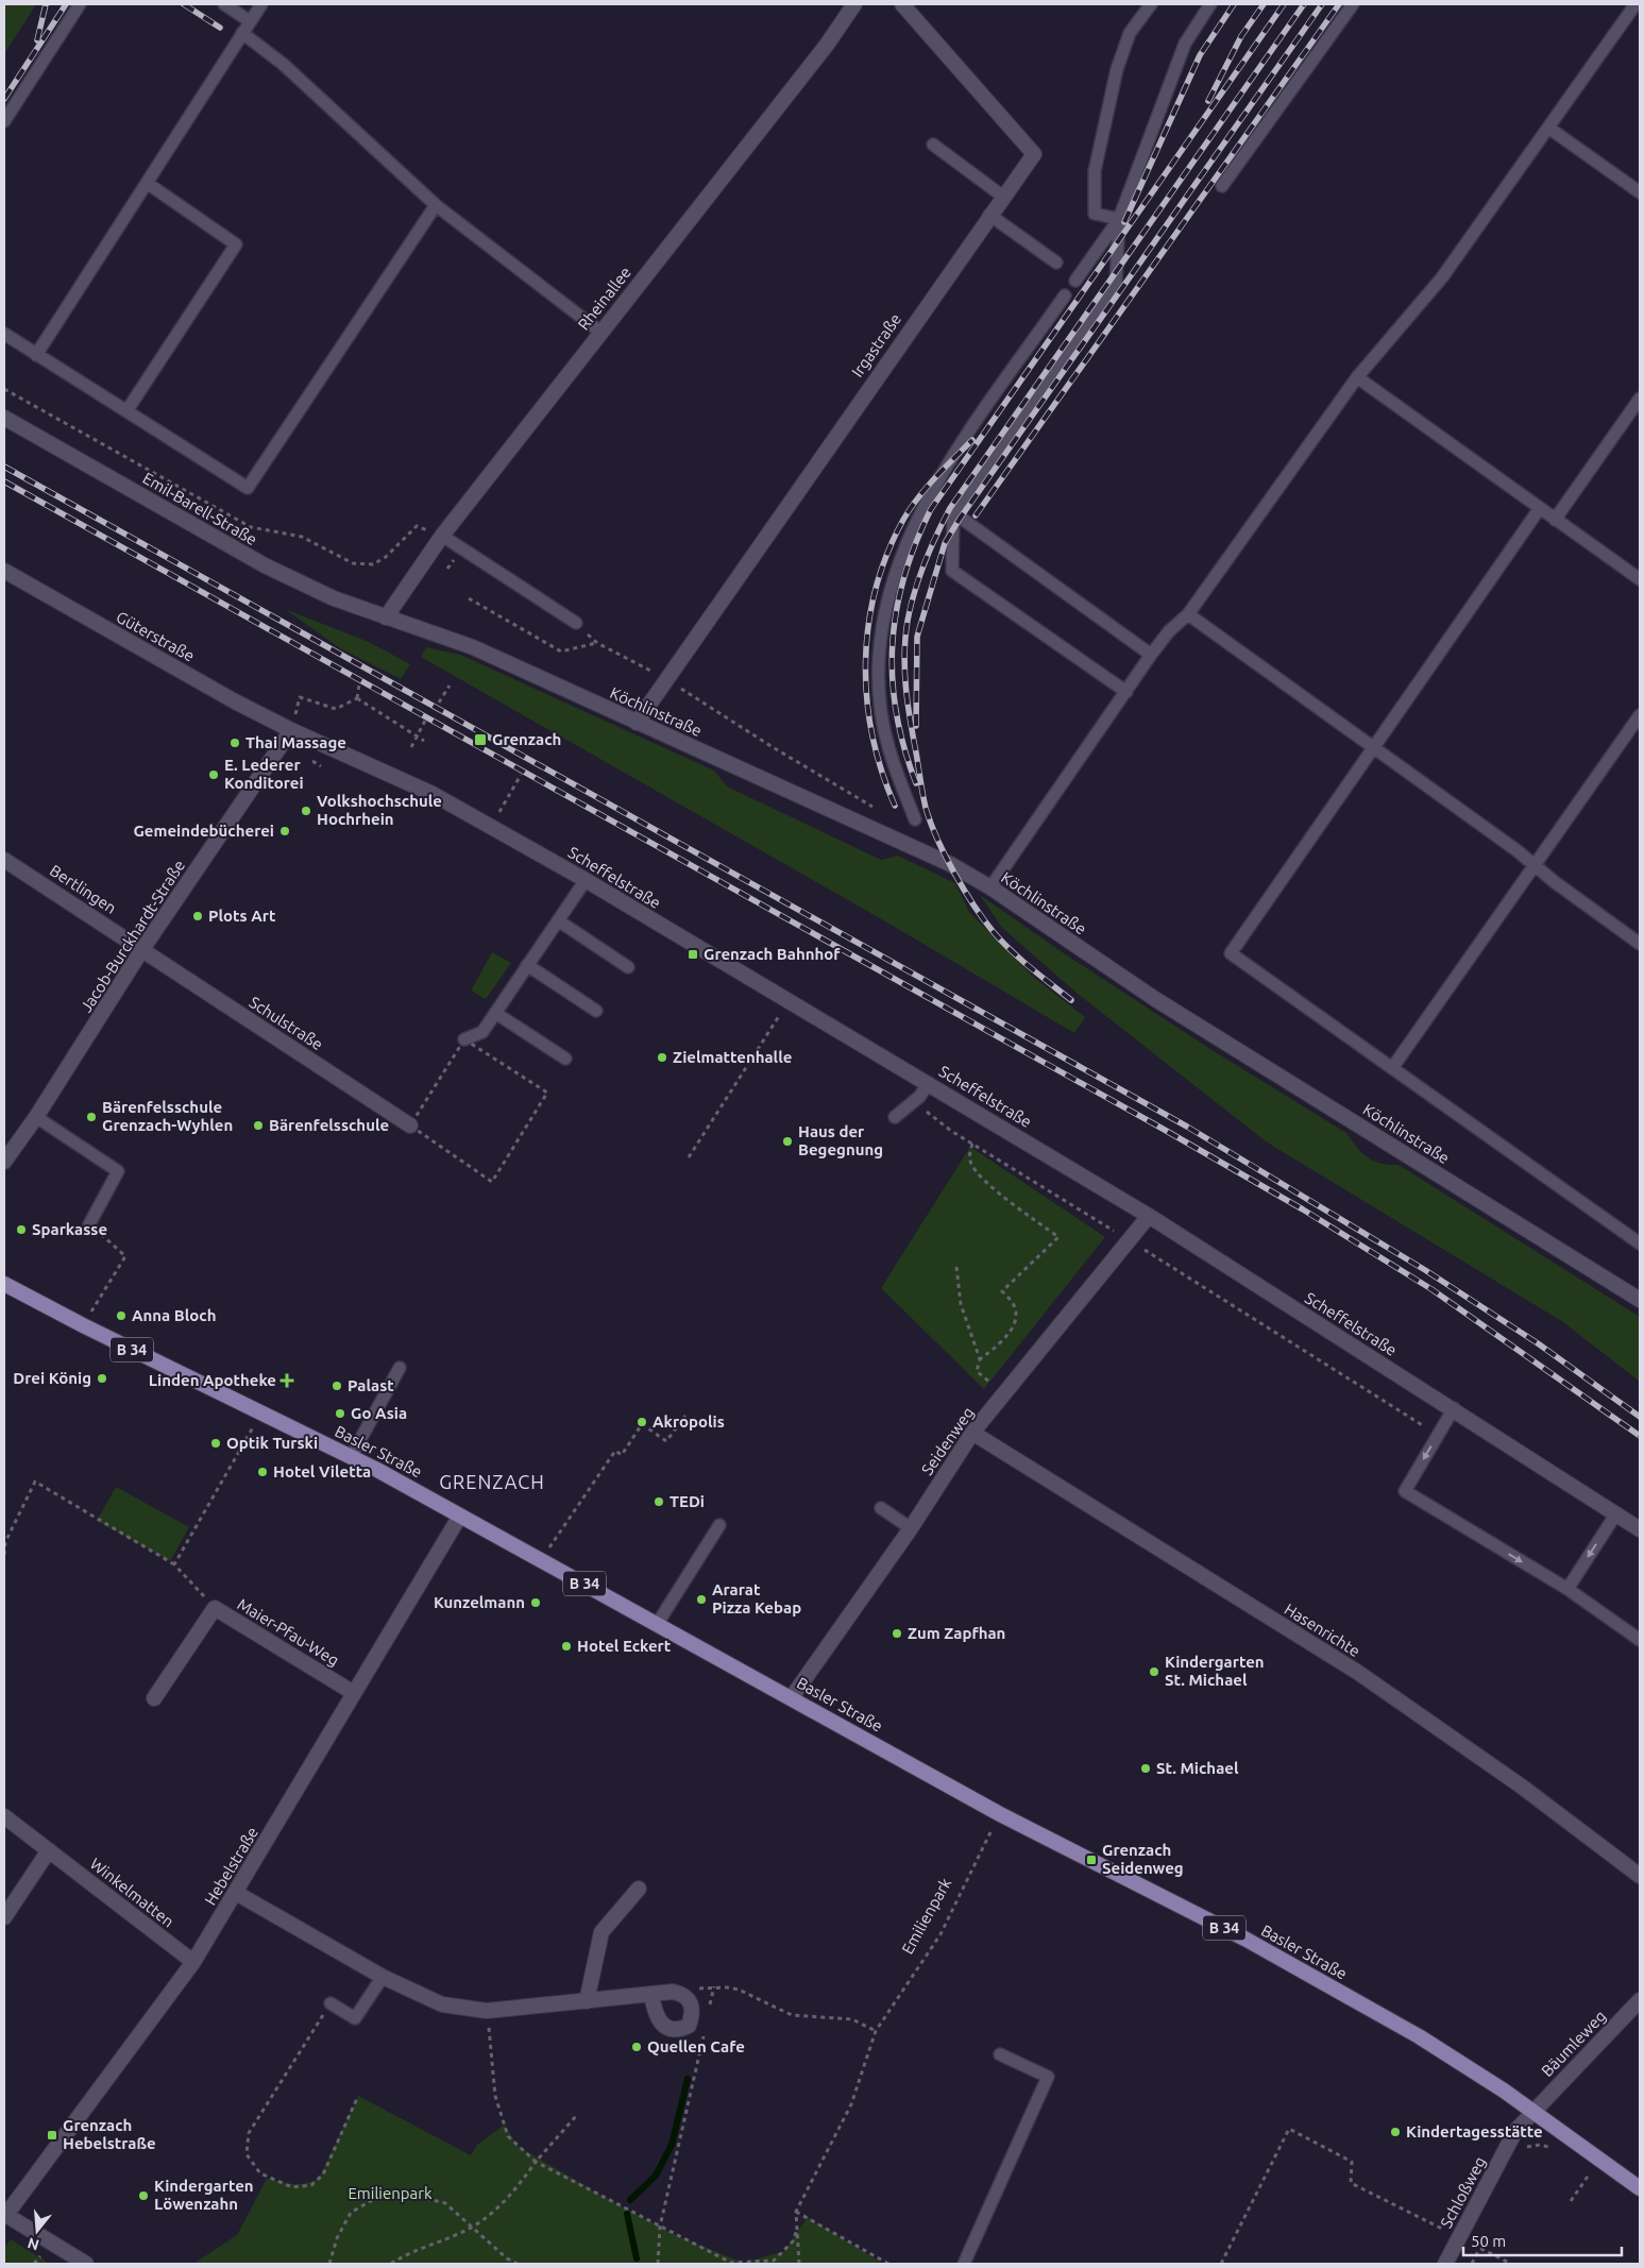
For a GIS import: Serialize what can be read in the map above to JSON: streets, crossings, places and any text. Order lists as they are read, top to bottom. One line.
{"streets":{"main road":["B 34","Basler Straße"],"street":["Rheinallee","Irgastraße","Emil-Barell-Straße","Güterstraße","Köchlinstraße","Scheffelstraße","Bertlingen","Jacob-Burckhardt-Straße","Schulstraße","Seidenweg","Hasenrichte","Maier-Pfau-Weg","Hebelstraße","Winkelmatten","Bäumleweg","Schloßweg"],"path":["Emilienpark"]},"crossings":[["Rheinallee","Emil-Barell-Straße"],["Rheinallee","Köchlinstraße"],["Irgastraße","Köchlinstraße"],["Emil-Barell-Straße","Köchlinstraße"],["Güterstraße","Scheffelstraße"],["Güterstraße","Jacob-Burckhardt-Straße"],["Scheffelstraße","Jacob-Burckhardt-Straße"],["Scheffelstraße","Seidenweg"],["Bertlingen","Jacob-Burckhardt-Straße"],["Bertlingen","Schulstraße"],["Jacob-Burckhardt-Straße","Schulstraße"],["Seidenweg","Basler Straße"],["Seidenweg","Hasenrichte"],["Basler Straße","Hebelstraße"],["Basler Straße","Emilienpark"],["Basler Straße","Bäumleweg"],["Basler Straße","Schloßweg"],["Maier-Pfau-Weg","Hebelstraße"],["Hebelstraße","Winkelmatten"],["Bäumleweg","Schloßweg"]],"districts":["GRENZACH"],"parks":["Emilienpark"],"places":{"transit":["Grenzach","Grenzach Bahnhof","Grenzach Seidenweg","Grenzach Hebelstraße"],"other":["Thai Massage","E. Lederer Konditorei","Volkshochschule Hochrhein","Gemeindebücherei","Plots Art","Zielmattenhalle","Bärenfelsschule Grenzach-Wyhlen","Bärenfelsschule","Haus der Begegnung","Sparkasse","Anna Bloch","Drei König","Palast","Go Asia","Akropolis","Optik Turski","Hotel Viletta","TEDi","Ararat Pizza Kebap","Kunzelmann","Zum Zapfhan","Hotel Eckert","Kindergarten St. Michael","St. Michael","Quellen Cafe","Kindertagesstätte","Kindergarten Löwenzahn"],"health":["Linden Apotheke"]},"scale_bar":"50 m","north":"bottom"}
